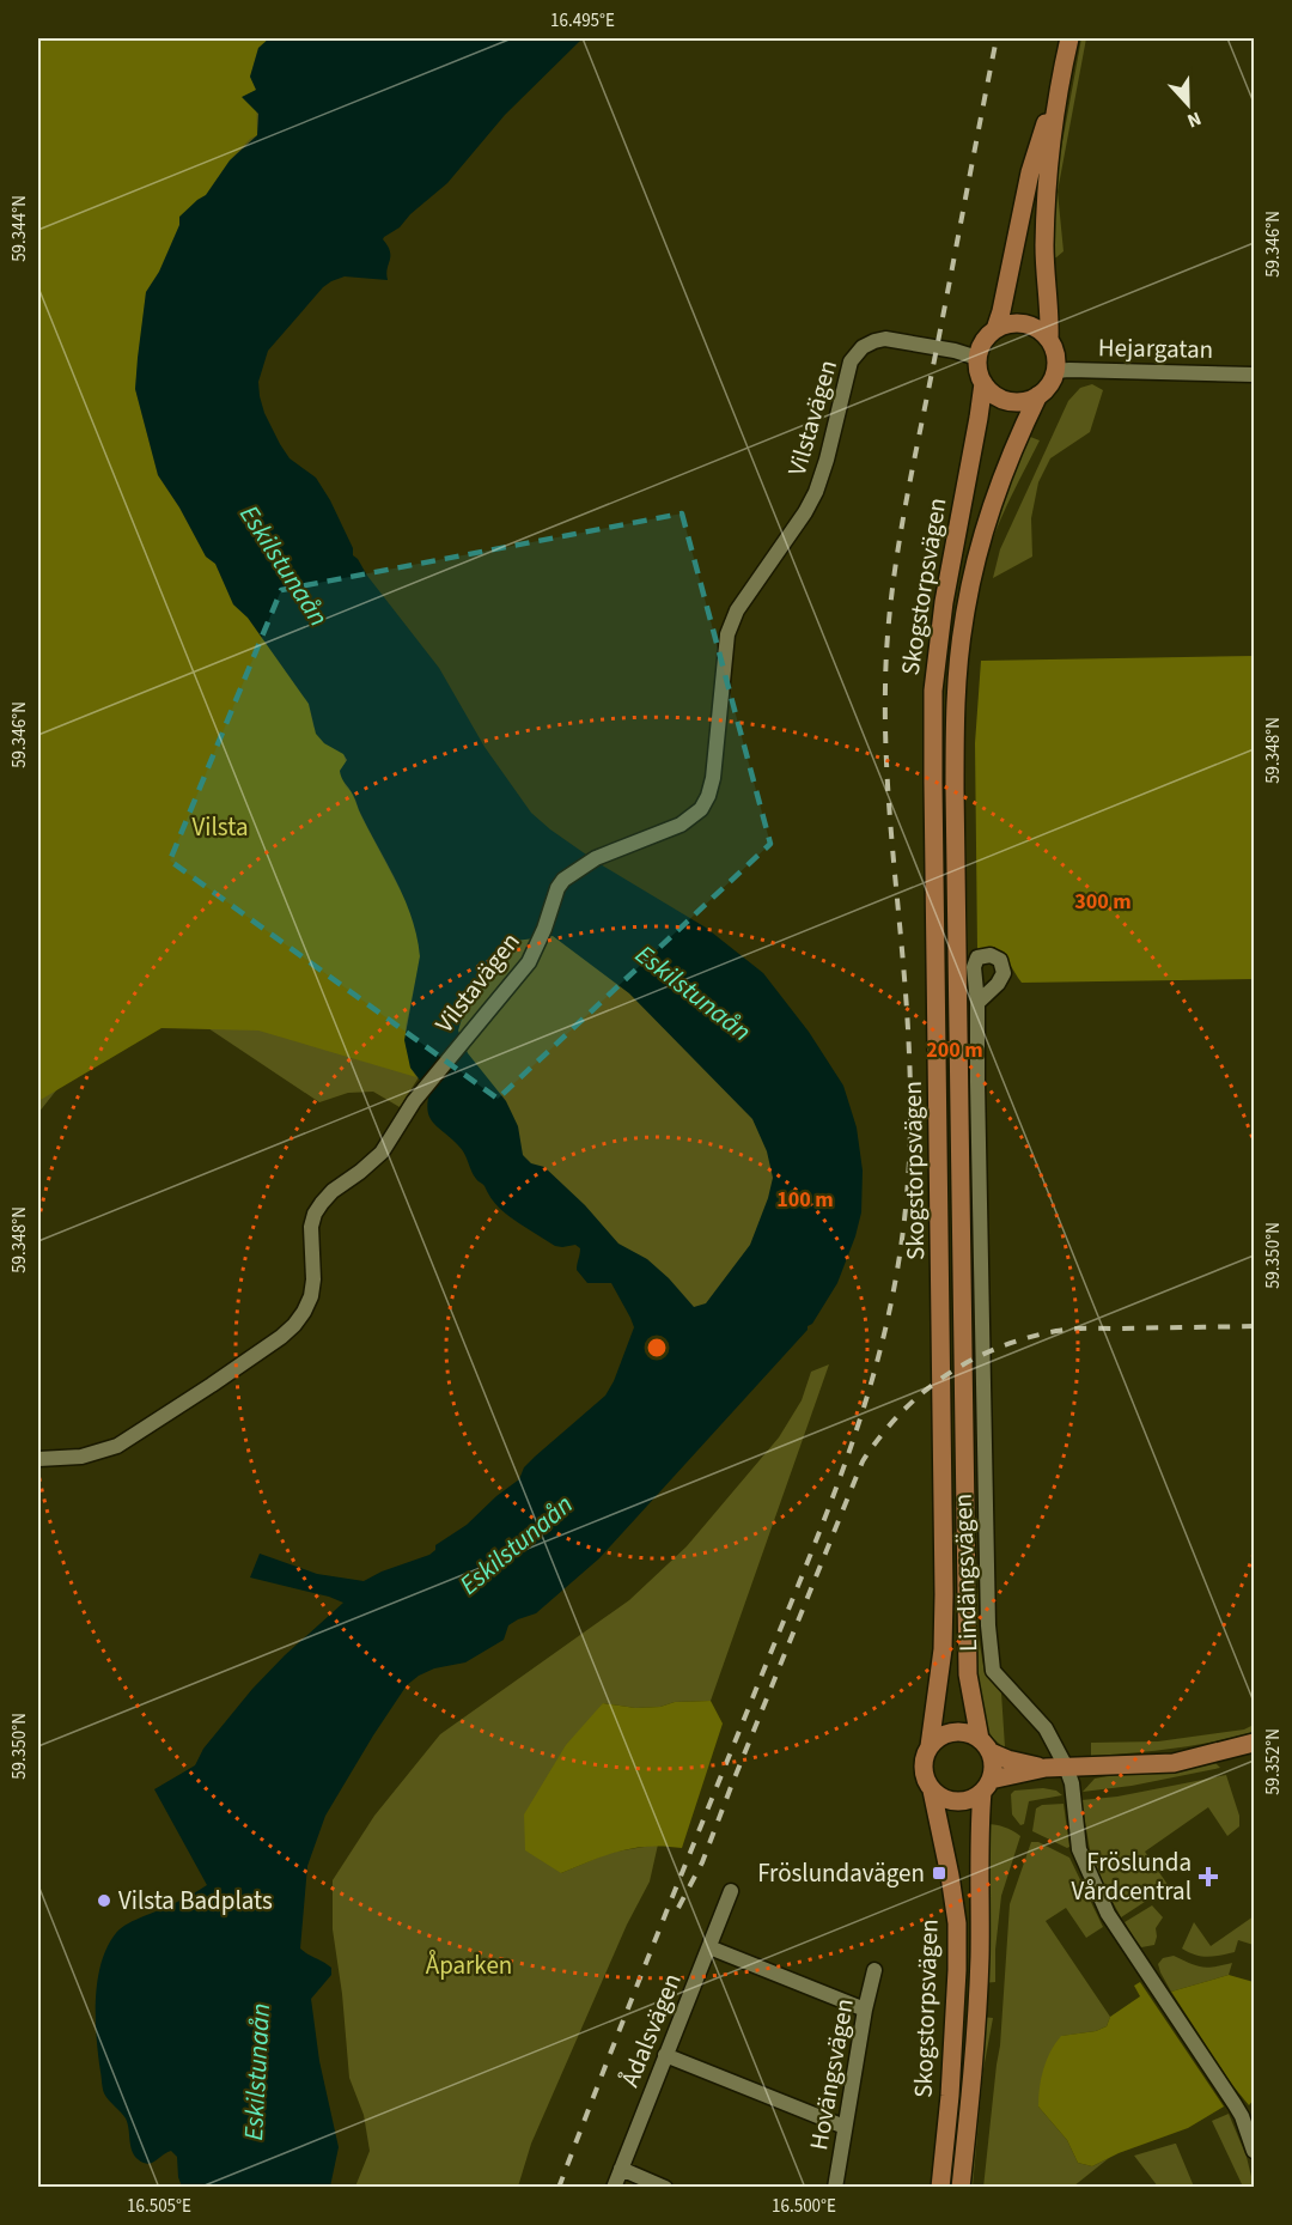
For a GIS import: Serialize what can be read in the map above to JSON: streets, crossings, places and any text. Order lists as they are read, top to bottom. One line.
{"streets":{"main road":["Skogstorpsvägen"],"street":["Hejargatan","Vilstavägen","Lindängsvägen","Ådalsvägen","Hovängsvägen"]},"crossings":[["Hejargatan","Vilstavägen"],["Hejargatan","Skogstorpsvägen"],["Vilstavägen","Skogstorpsvägen"]],"water":["Eskilstunaån"],"parks":["Vilsta","Åparken"],"places":{"transit":["Fröslundavägen"],"health":["Fröslunda Vårdcentral"],"other":["Vilsta Badplats"]},"north":"bottom","coordinates":["16.495°E","59.344°N","59.346°N","59.348°N","59.350°N","59.352°N","16.505°E","16.500°E"],"rings":["300 m","200 m","100 m"]}
